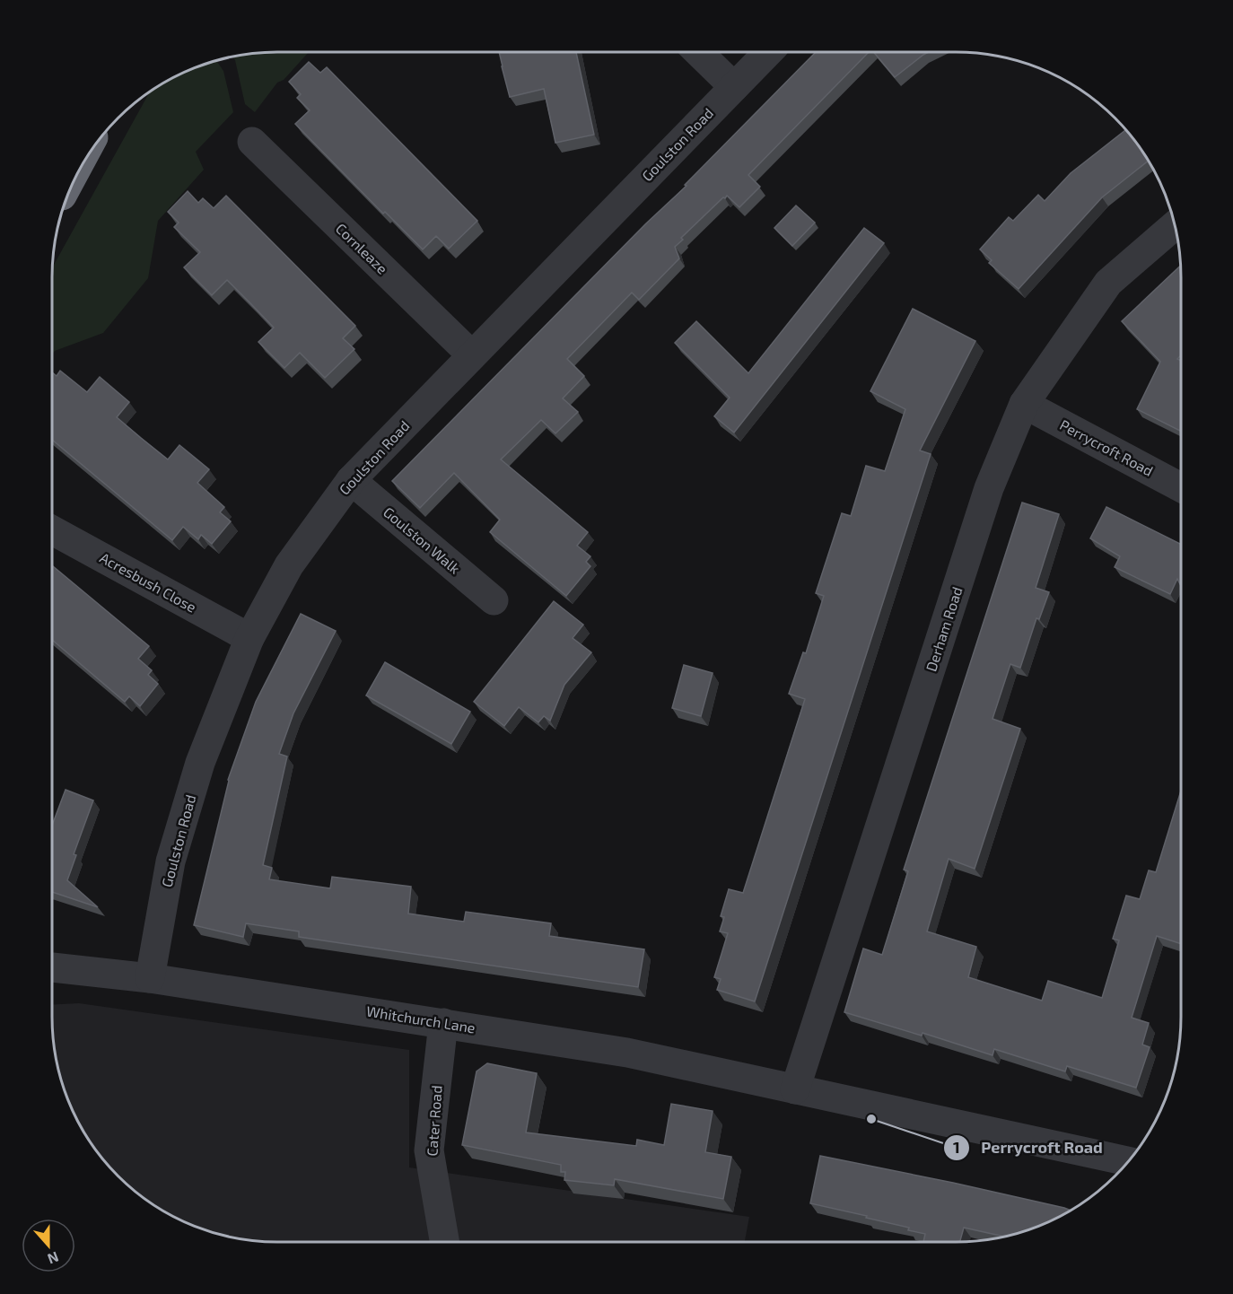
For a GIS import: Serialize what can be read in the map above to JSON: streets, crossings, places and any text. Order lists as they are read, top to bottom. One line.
{"streets":{"street":["Goulston Road","Cornleaze","Perrycroft Road","Goulston Walk","Acresbush Close","Derham Road","Whitchurch Lane","Cater Road"]},"crossings":[["Goulston Road","Cornleaze"],["Goulston Road","Goulston Walk"],["Goulston Road","Acresbush Close"],["Goulston Road","Whitchurch Lane"],["Perrycroft Road","Derham Road"],["Derham Road","Whitchurch Lane"],["Whitchurch Lane","Cater Road"]],"places":["Perrycroft Road"],"north":"bottom"}
